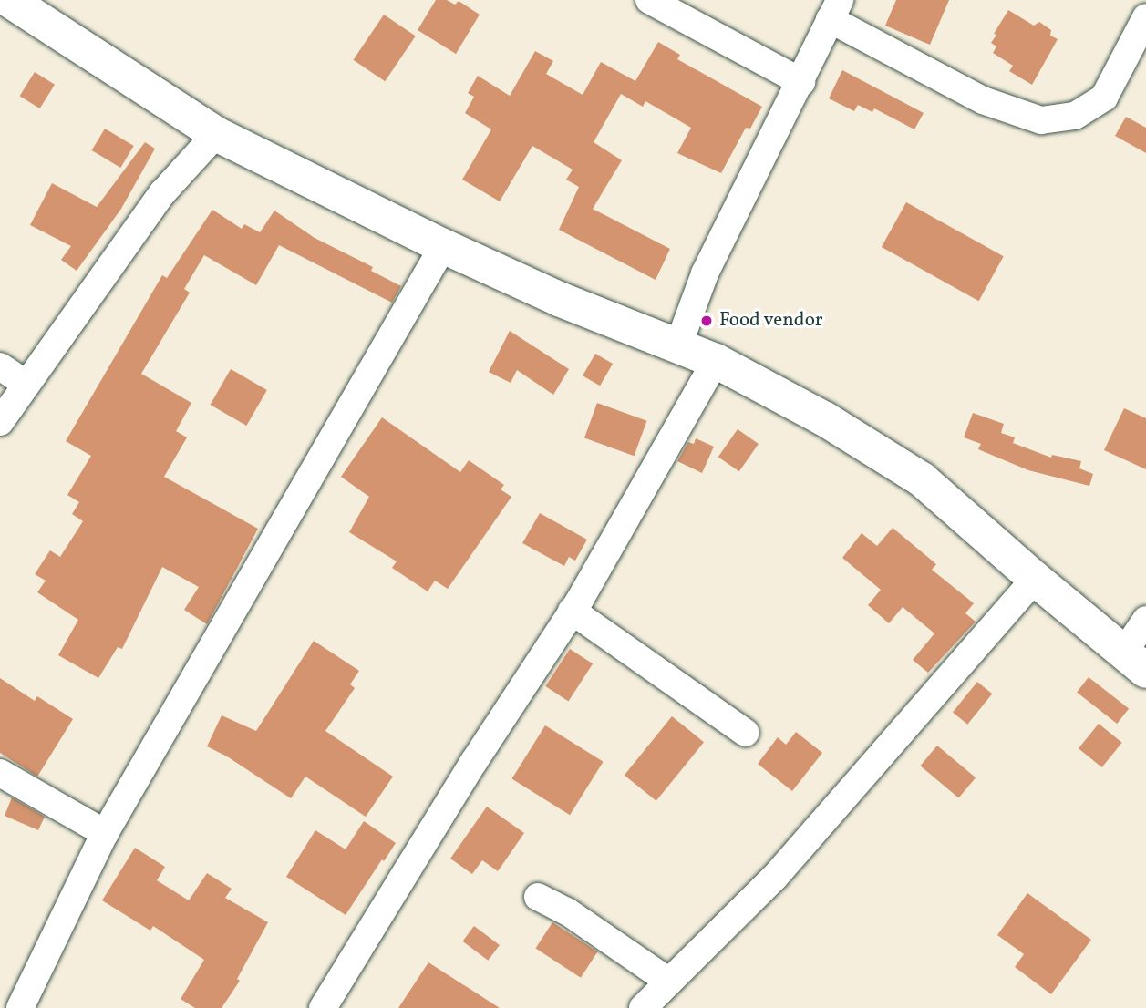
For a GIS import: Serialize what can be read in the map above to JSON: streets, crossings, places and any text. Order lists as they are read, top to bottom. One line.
{"places":["Food vendor"]}
